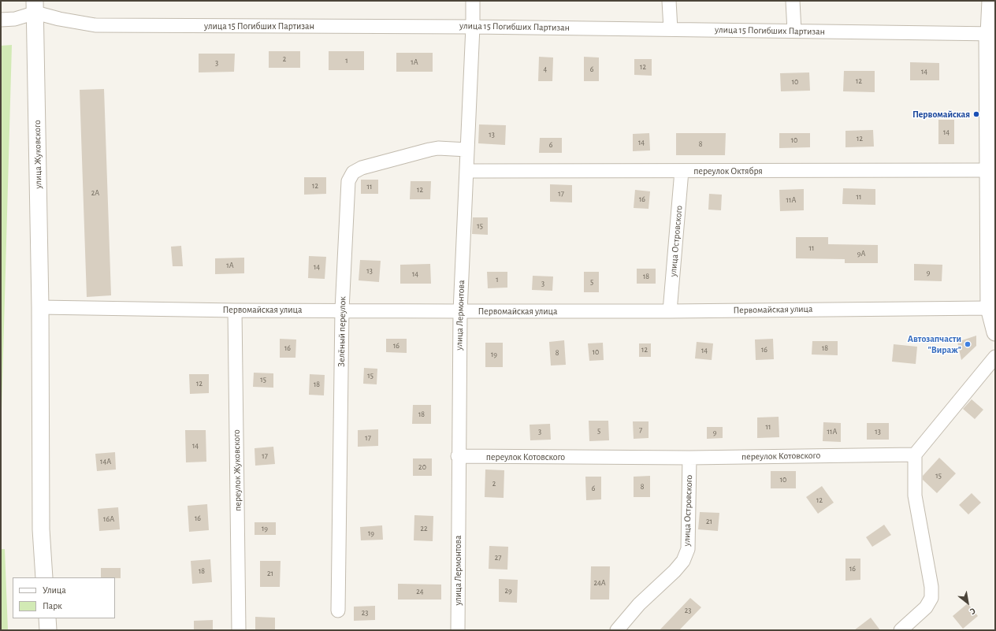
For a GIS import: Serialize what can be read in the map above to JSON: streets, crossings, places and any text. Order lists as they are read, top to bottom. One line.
{"streets":{"street":["улица 15 Погибших Партизан","улица Жуковского","переулок Октября","улица Островского","Первомайская улица","улица Лермонтова","Зелёный переулок","переулок Котовского","переулок Жуковского"]},"crossings":[["улица 15 Погибших Партизан","улица Жуковского"],["улица 15 Погибших Партизан","улица Лермонтова"],["улица Жуковского","Первомайская улица"],["переулок Октября","улица Островского"],["переулок Октября","улица Лермонтова"],["улица Островского","Первомайская улица"],["улица Островского","переулок Котовского"],["Первомайская улица","улица Лермонтова"],["Первомайская улица","Зелёный переулок"],["Первомайская улица","переулок Жуковского"],["улица Лермонтова","Зелёный переулок"],["улица Лермонтова","переулок Котовского"]],"places":["Первомайская","Автозапчасти \"Вираж\""],"house_numbers":["2","1","1А","3","12","4","6","14","12","10","14","13","12","10","14","8","6","12","11","12","2А","17","11","16","11А","15","11","9А","1А","14","13","9","14","18","1","5","3","16","16","18","12","16","14","10","8","19","15","15","12","18","18","11","7","5","3","11А","13","9","17","14","17","14А","20","15","10","2","8","6","12","16","16А","21","19","22","19","27","16","18","21","24А","29","24","23","23"],"legend":["Улица","Парк"],"north":"bottom right"}
